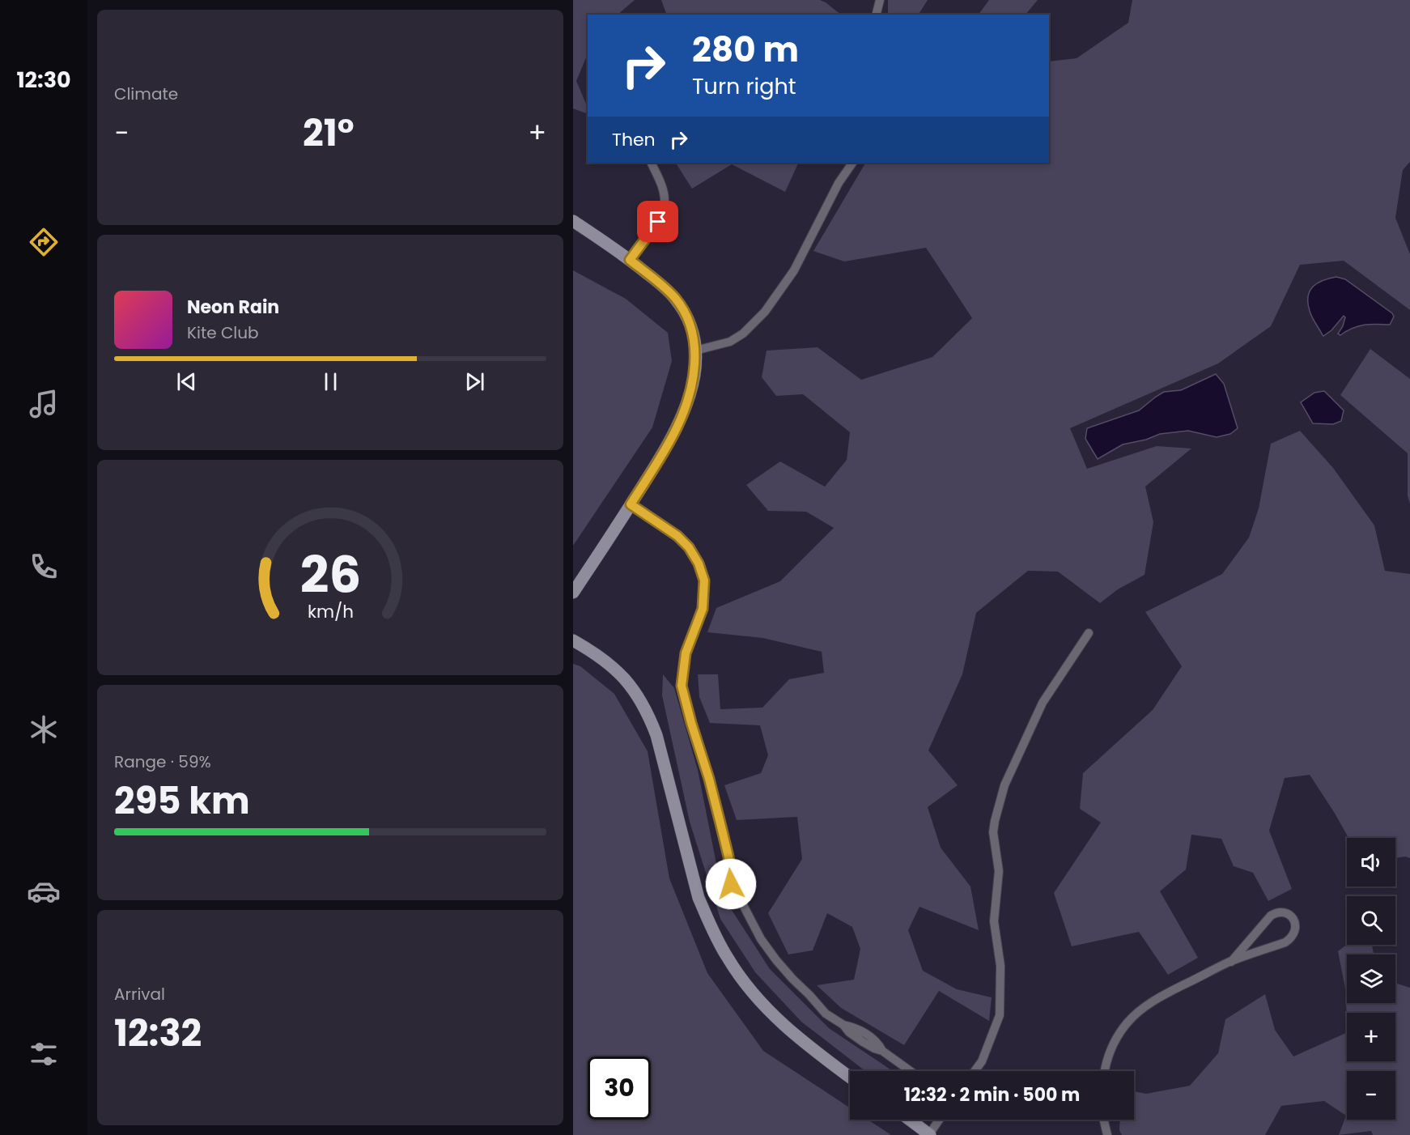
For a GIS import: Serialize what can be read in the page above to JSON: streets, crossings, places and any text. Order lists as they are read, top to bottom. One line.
{"page":{"tabs":"12:30","tile":["Climate",["Range · 59%","295 km"],["Arrival","12:32"]],"turn":["280 m","Turn right"],"heat":["−","21°","+"],"then":"Then","song":["Neon Rain","Kite Club"],"map_buttons":["+","−"],"limit":"30","trip":"12:32 · 2 min · 500 m","gauge":["26","km/h"]}}
